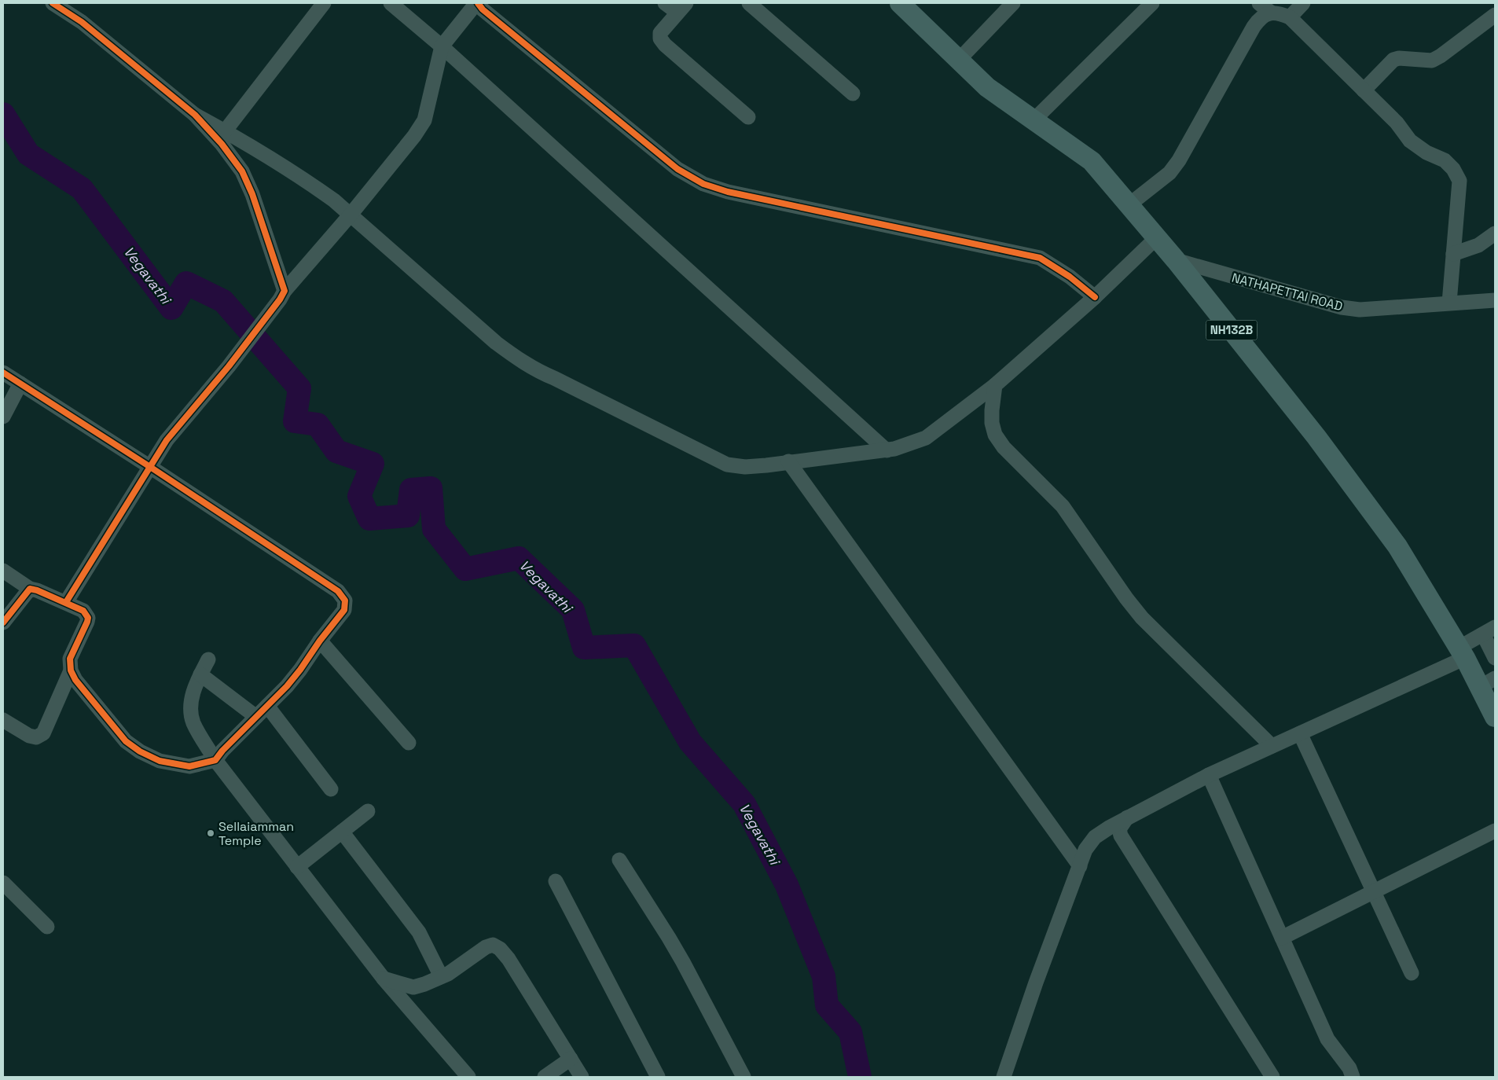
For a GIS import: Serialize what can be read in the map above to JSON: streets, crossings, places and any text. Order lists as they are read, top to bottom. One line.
{"streets":{"highway":["NH132B"],"street":["NATHAPETTAI ROAD"]},"crossings":[["NATHAPETTAI ROAD","NH132B"]],"water":["Vegavathi"],"places":["Sellaiamman Temple"]}
